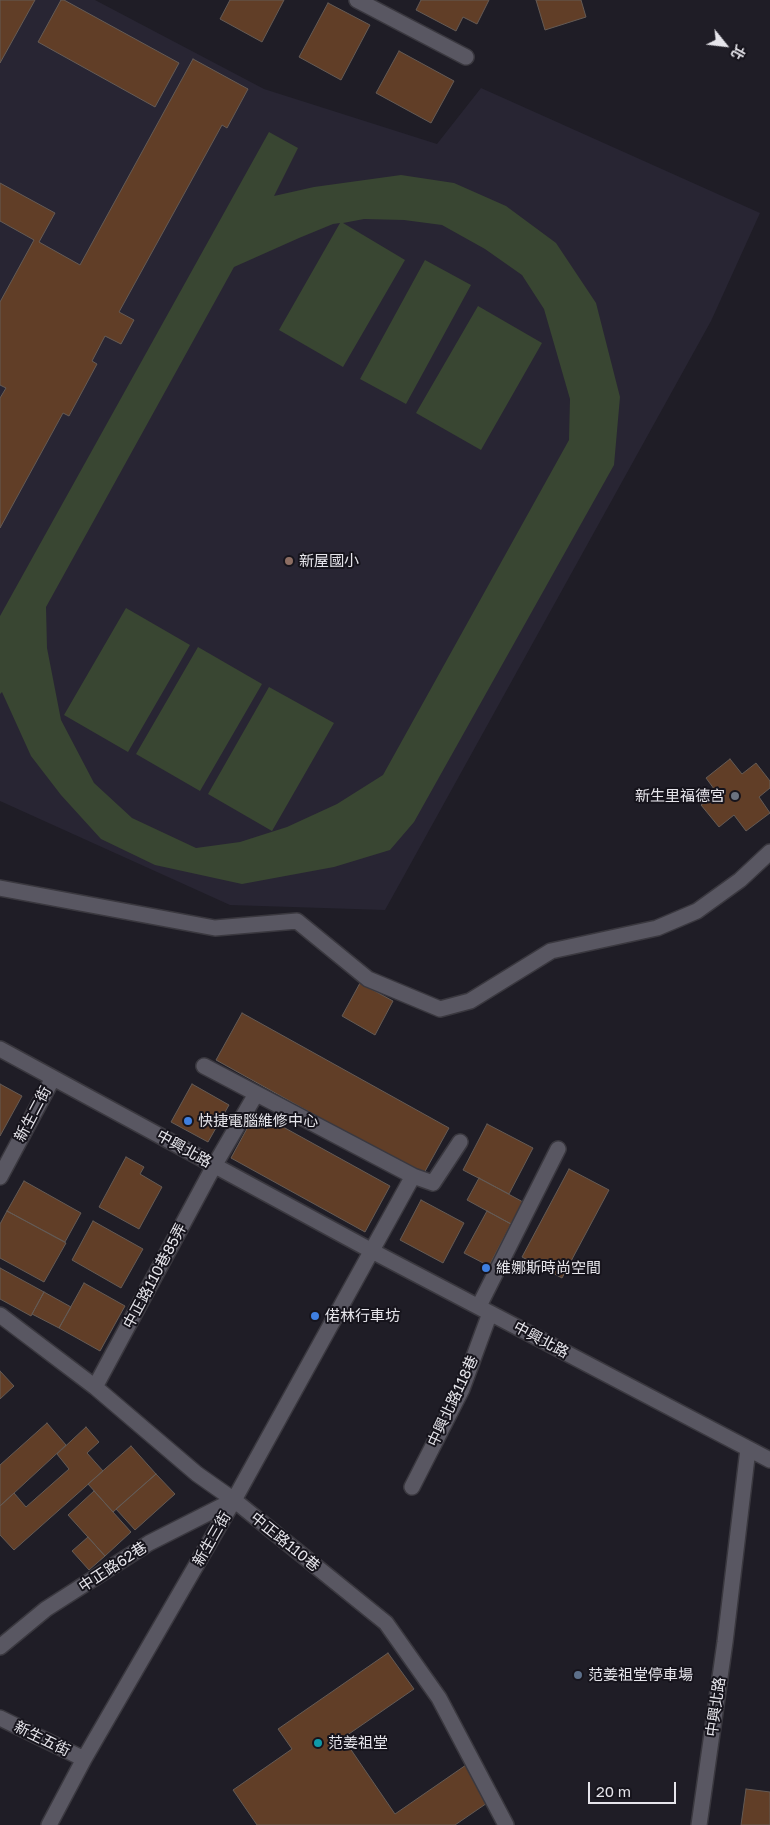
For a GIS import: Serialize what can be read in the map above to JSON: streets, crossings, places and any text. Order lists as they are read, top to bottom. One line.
{"streets":{"street":["新生二街","中興北路","中正路110巷85弄","中興北路118巷","新生三街","中正路110巷","中正路62巷","新生五街"]},"crossings":[["新生二街","中興北路"],["中興北路","中正路110巷85弄"],["中興北路","中興北路118巷"],["中興北路","新生三街"],["中正路110巷85弄","中正路110巷"],["新生三街","中正路110巷"],["新生三街","中正路62巷"],["新生三街","新生五街"],["中正路110巷","中正路62巷"]],"places":["新屋國小","新生里福德宮","快捷電腦維修中心","維娜斯時尚空間","偌林行車坊","范姜祖堂停車場","范姜祖堂"],"scale_bar":"20 m","north":"bottom right"}
